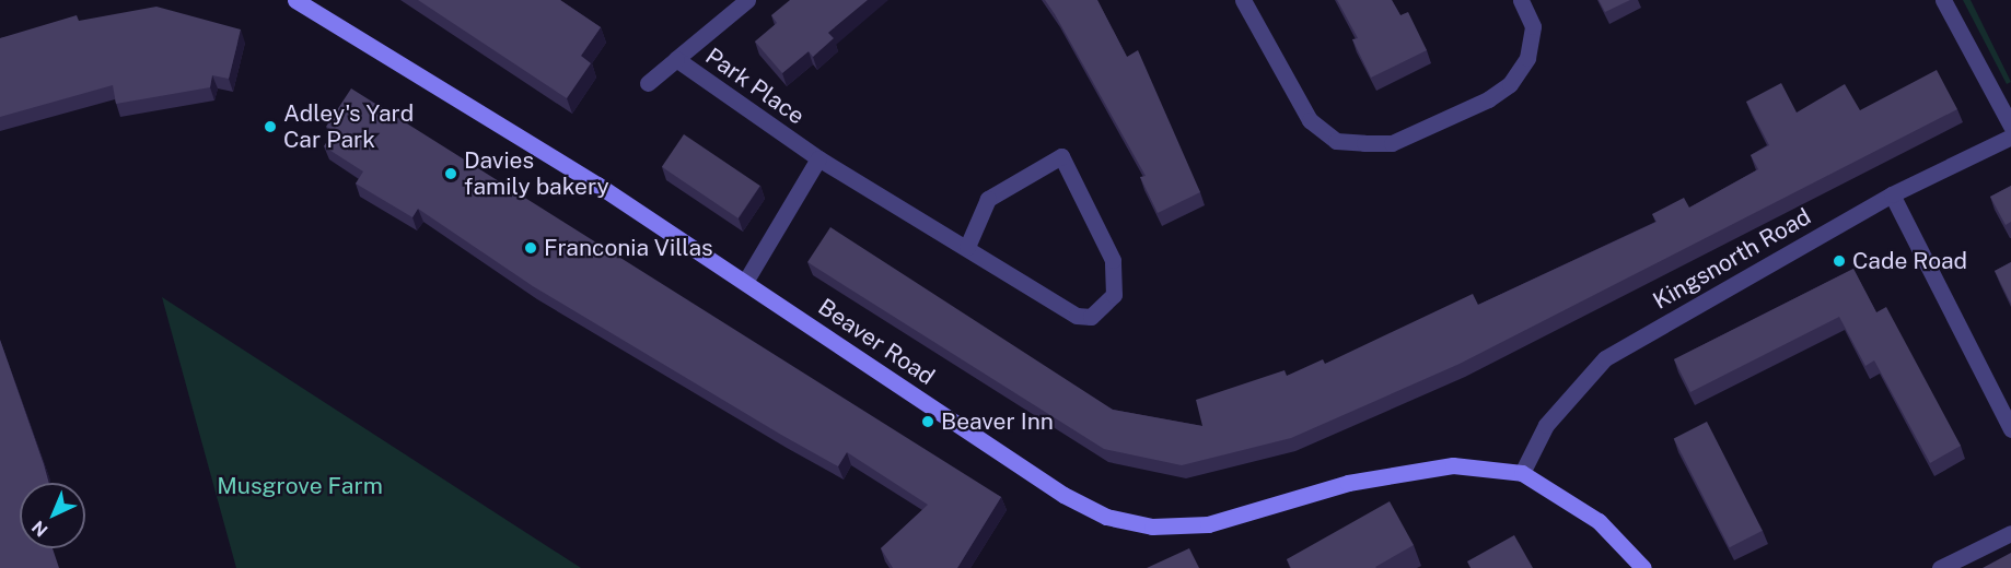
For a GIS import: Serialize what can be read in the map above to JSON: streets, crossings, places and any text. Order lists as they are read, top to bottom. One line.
{"streets":{"main road":["Beaver Road"],"street":["Park Place","Kingsnorth Road"]},"crossings":[["Kingsnorth Road","Beaver Road"]],"parks":["Musgrove Farm"],"places":["Adley's Yard Car Park","Davies family bakery","Franconia Villas","Cade Road","Beaver Inn"],"north":"bottom left"}
